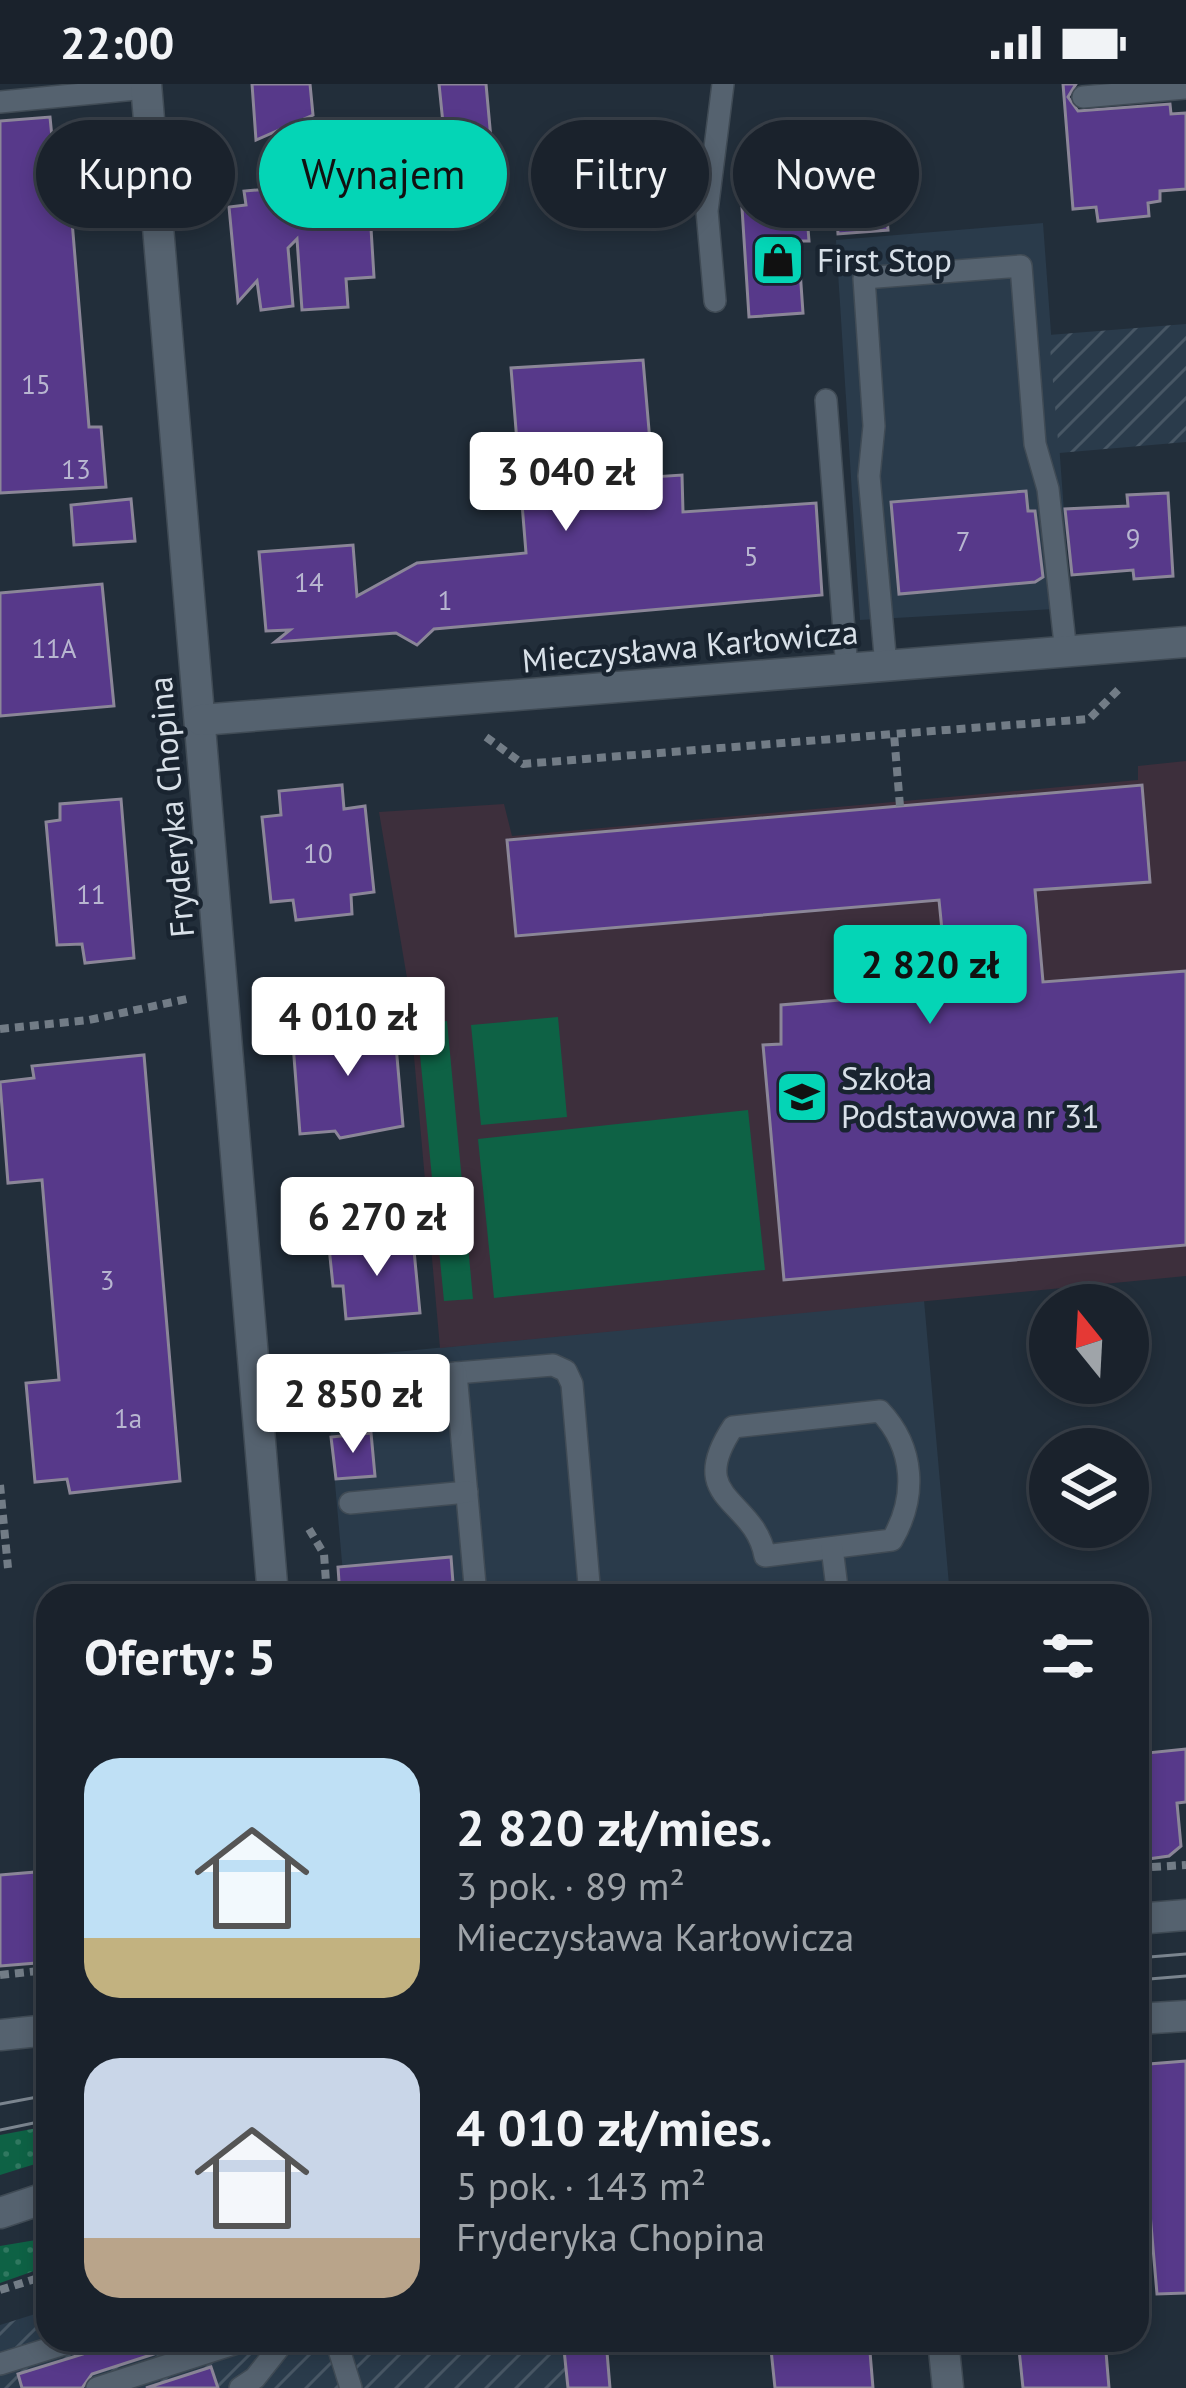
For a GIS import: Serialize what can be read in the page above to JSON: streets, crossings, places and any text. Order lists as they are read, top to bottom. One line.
{"streets":{"street":["Mieczysława Karłowicza","Fryderyka Chopina"]},"crossings":[["Mieczysława Karłowicza","Fryderyka Chopina"]],"places":{"shop":["First Stop"],"school or university":["Szkoła Podstawowa nr 31"]},"house_numbers":["15","13","9","7","5","14","1","11A","10","11","3","1a"],"north":"top","page":{"status":"22:00","chip":["Kupno","Wynajem","Filtry","Nowe"],"price":["3 040 zł","2 820 zł","4 010 zł","6 270 zł","2 850 zł"],"heading":"Oferty: 5","list":[{"name":"2 820 zł/mies.","note":"3 pok. · 89 m² · Mieczysława Karłowicza"},{"name":"4 010 zł/mies.","note":"5 pok. · 143 m² · Fryderyka Chopina"}]}}
